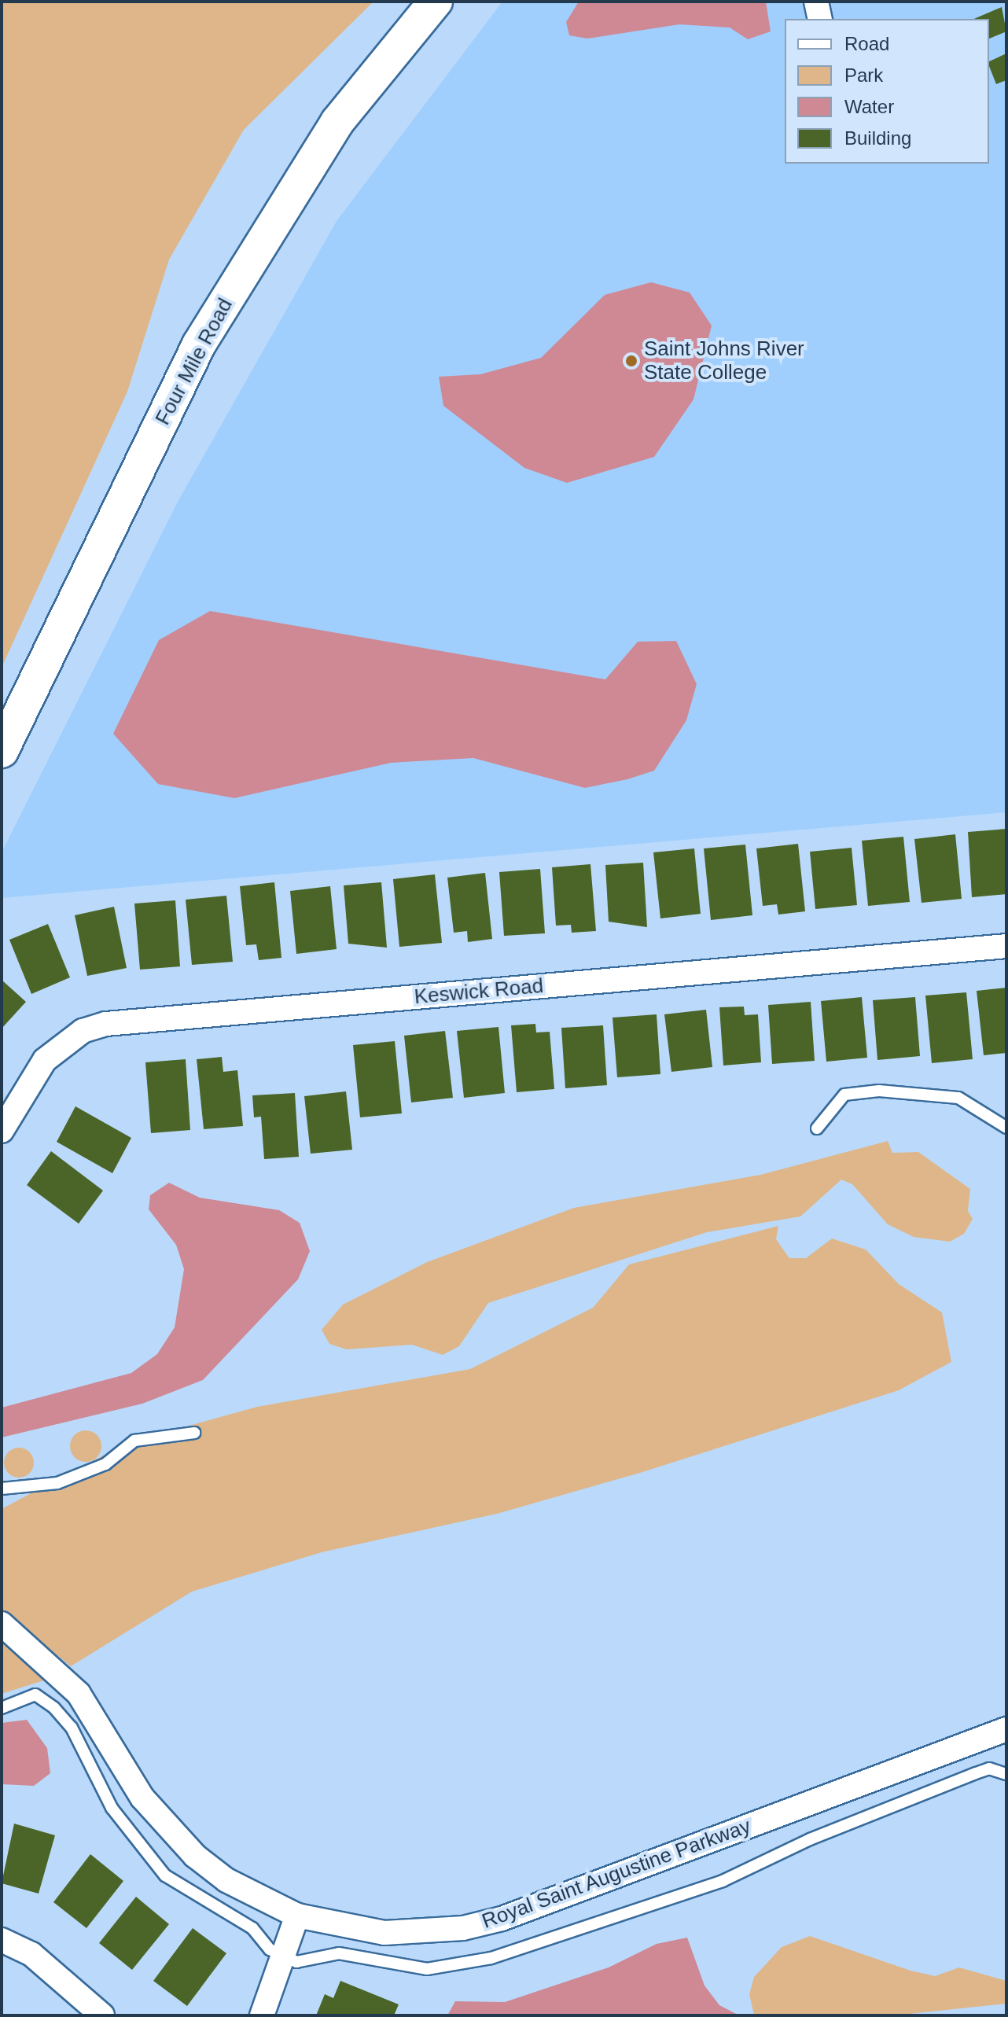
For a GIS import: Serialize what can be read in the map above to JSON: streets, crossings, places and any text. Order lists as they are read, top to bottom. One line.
{"streets":{"main road":["Four Mile Road"],"street":["Keswick Road","Royal Saint Augustine Parkway"]},"places":["Saint Johns River State College"],"legend":["Road","Park","Water","Building"]}
